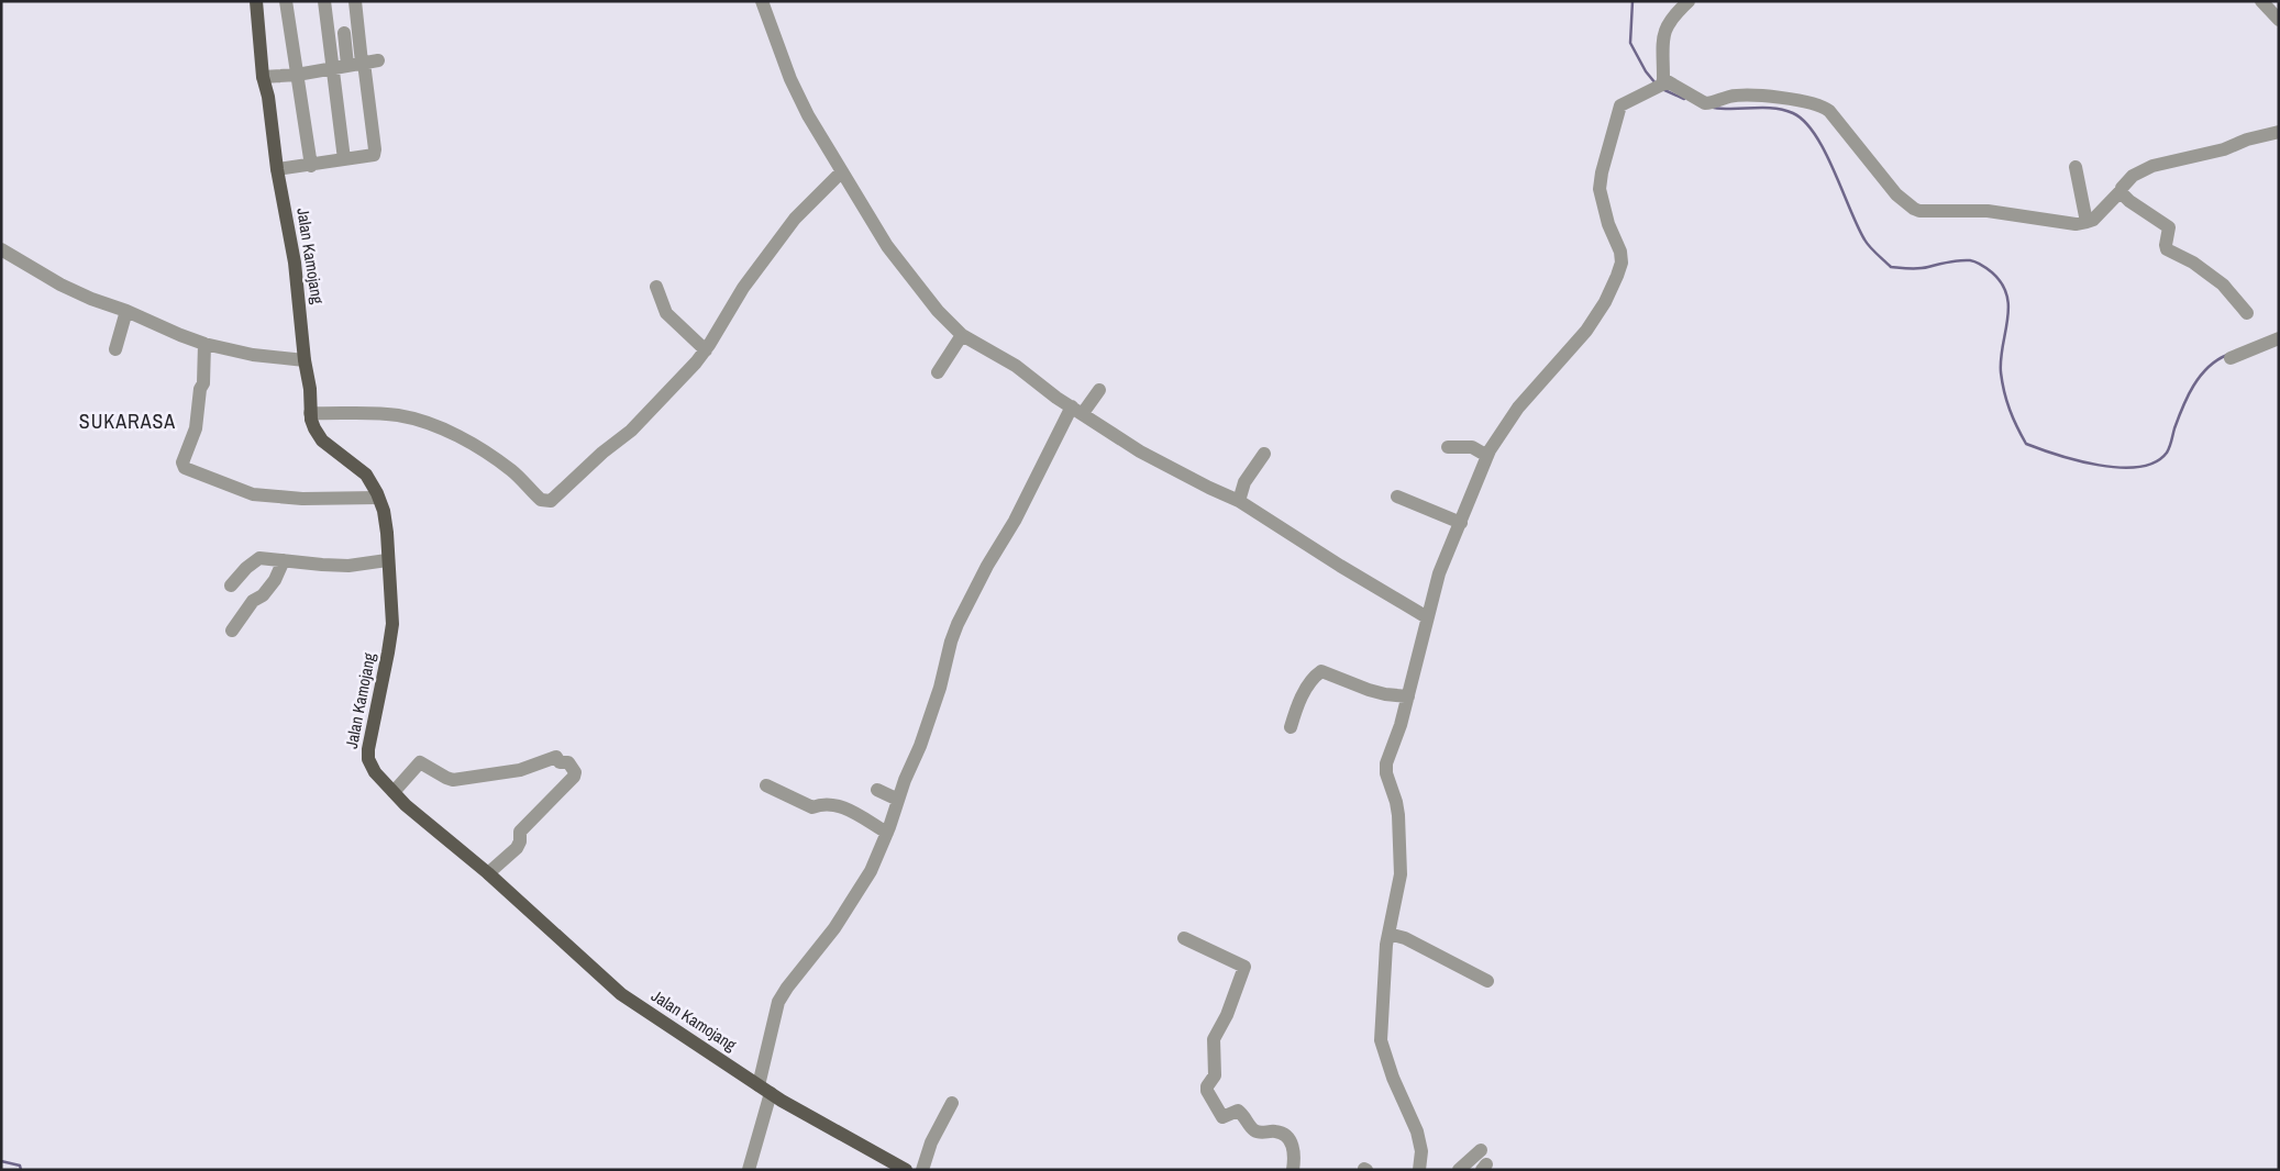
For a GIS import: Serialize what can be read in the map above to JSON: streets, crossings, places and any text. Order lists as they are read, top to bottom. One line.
{"streets":{"main road":["Jalan Kamojang"]},"districts":["SUKARASA"]}
